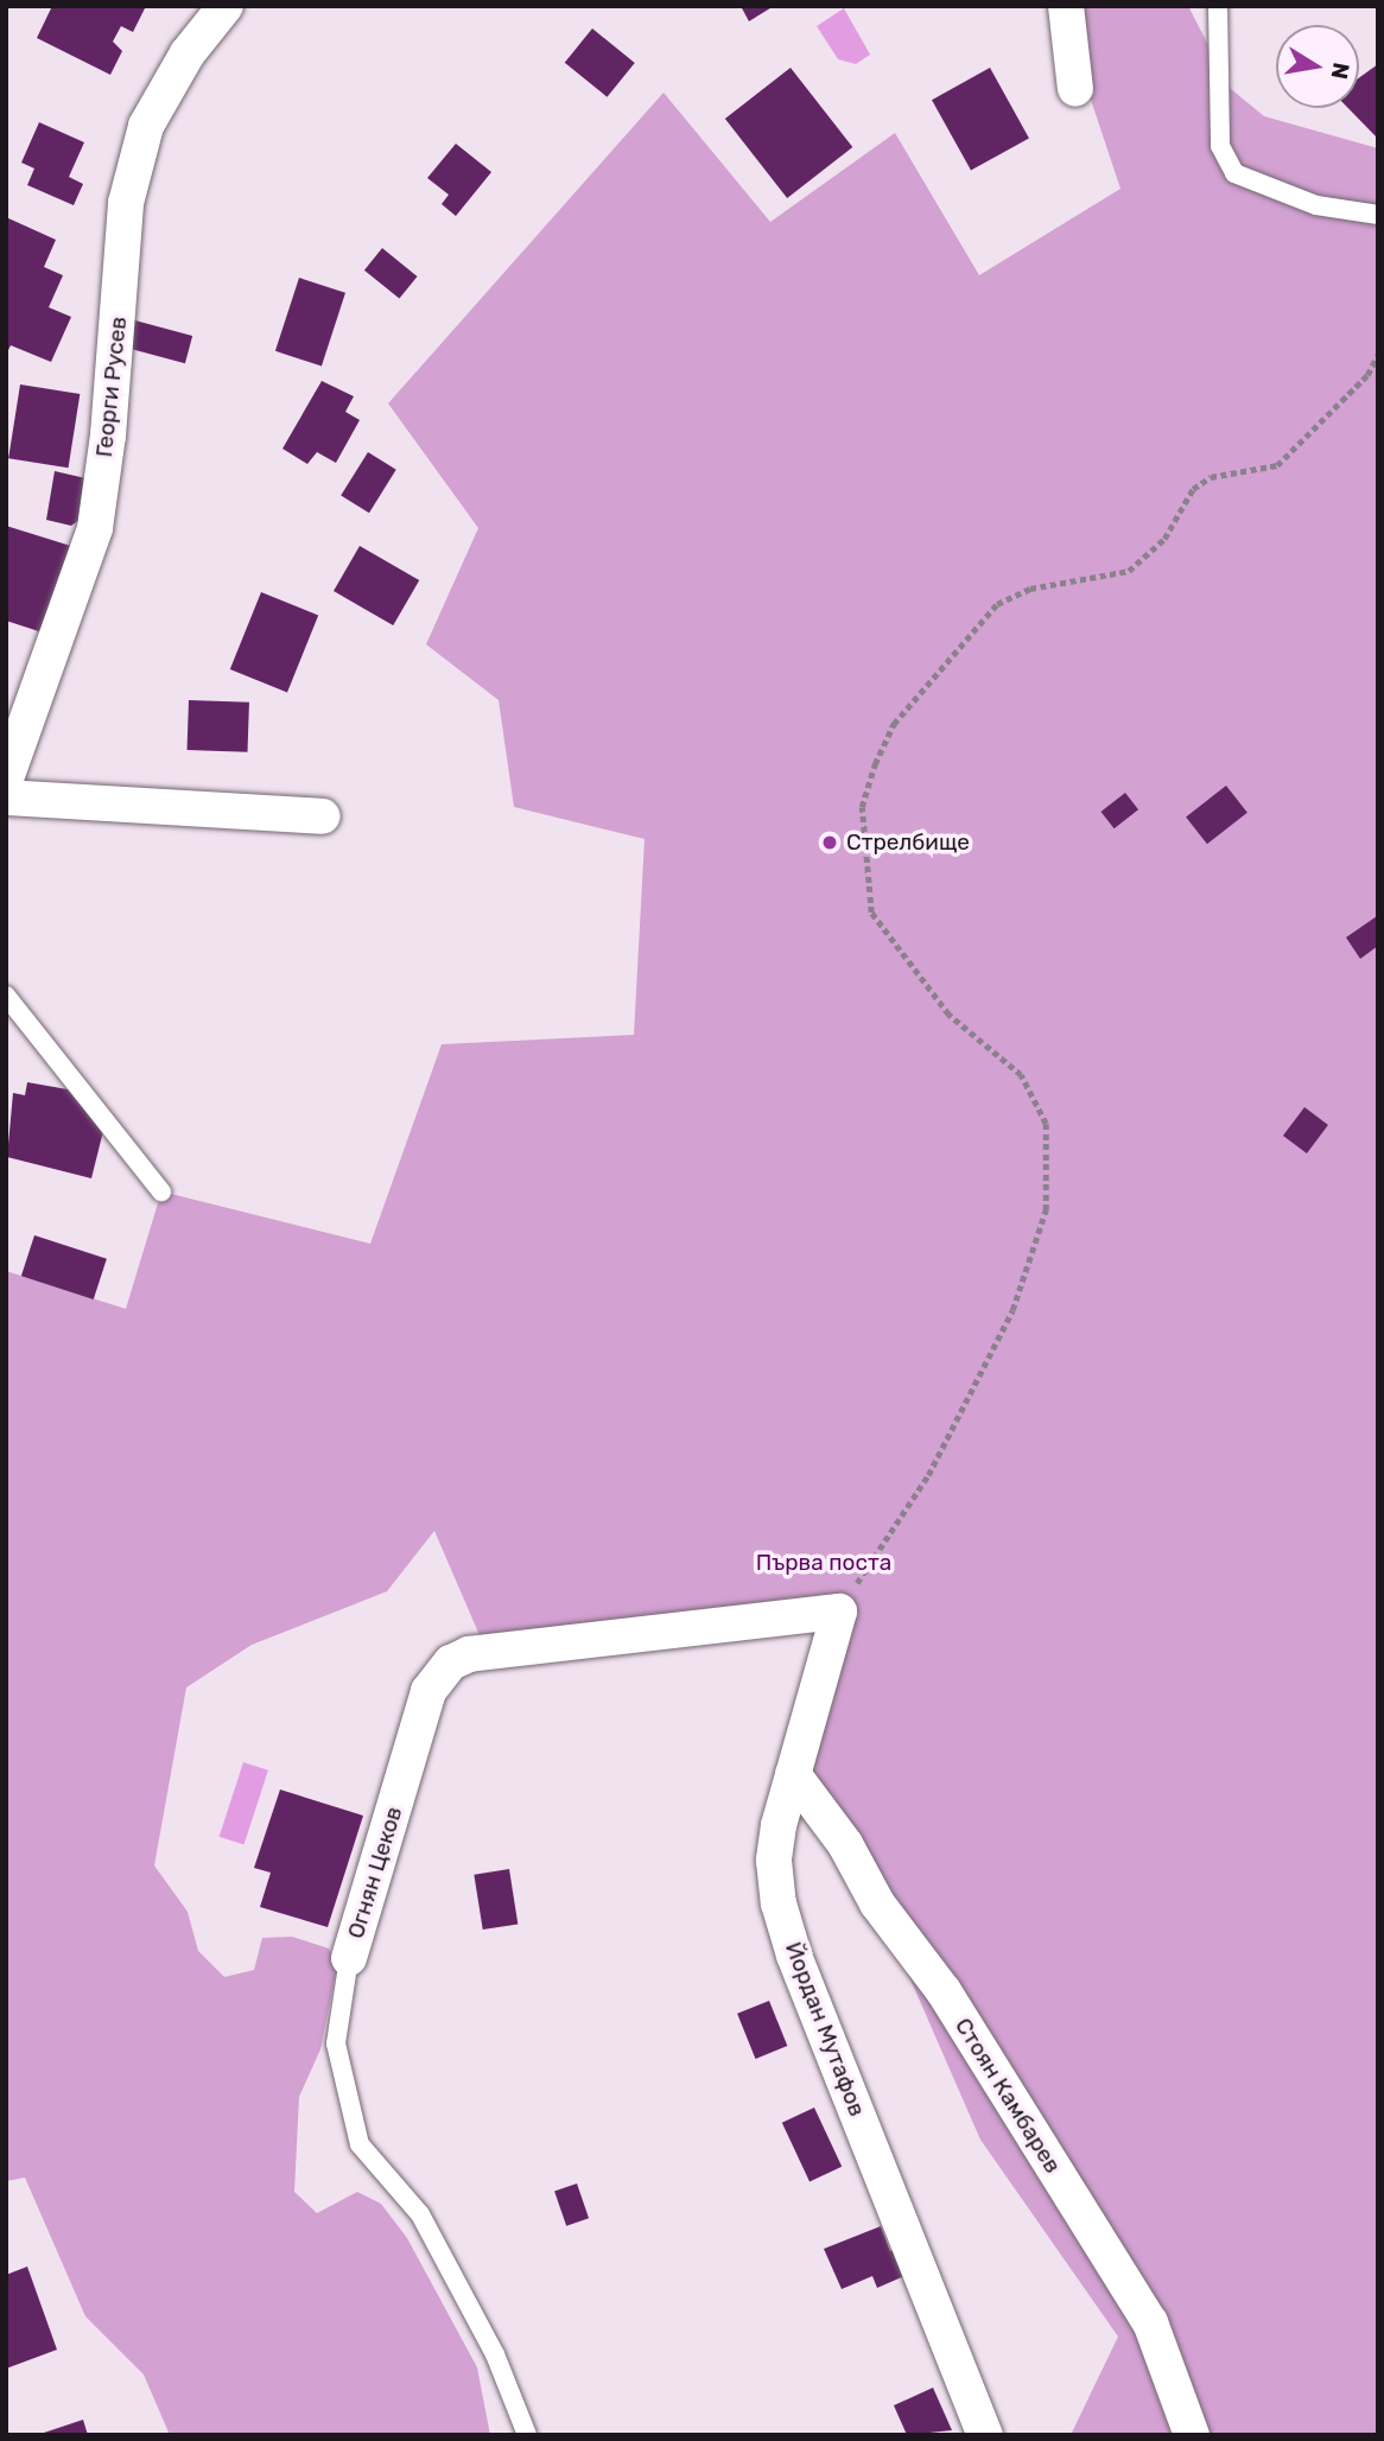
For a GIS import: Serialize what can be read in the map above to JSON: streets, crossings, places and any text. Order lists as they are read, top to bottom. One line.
{"streets":{"street":["Георги Русев","Огнян Цеков","Йордан Мутафов","Стоян Камбарев"]},"crossings":[["Огнян Цеков","Йордан Мутафов"],["Йордан Мутафов","Стоян Камбарев"]],"parks":["Първа поста"],"places":["Стрелбище"],"north":"right"}
